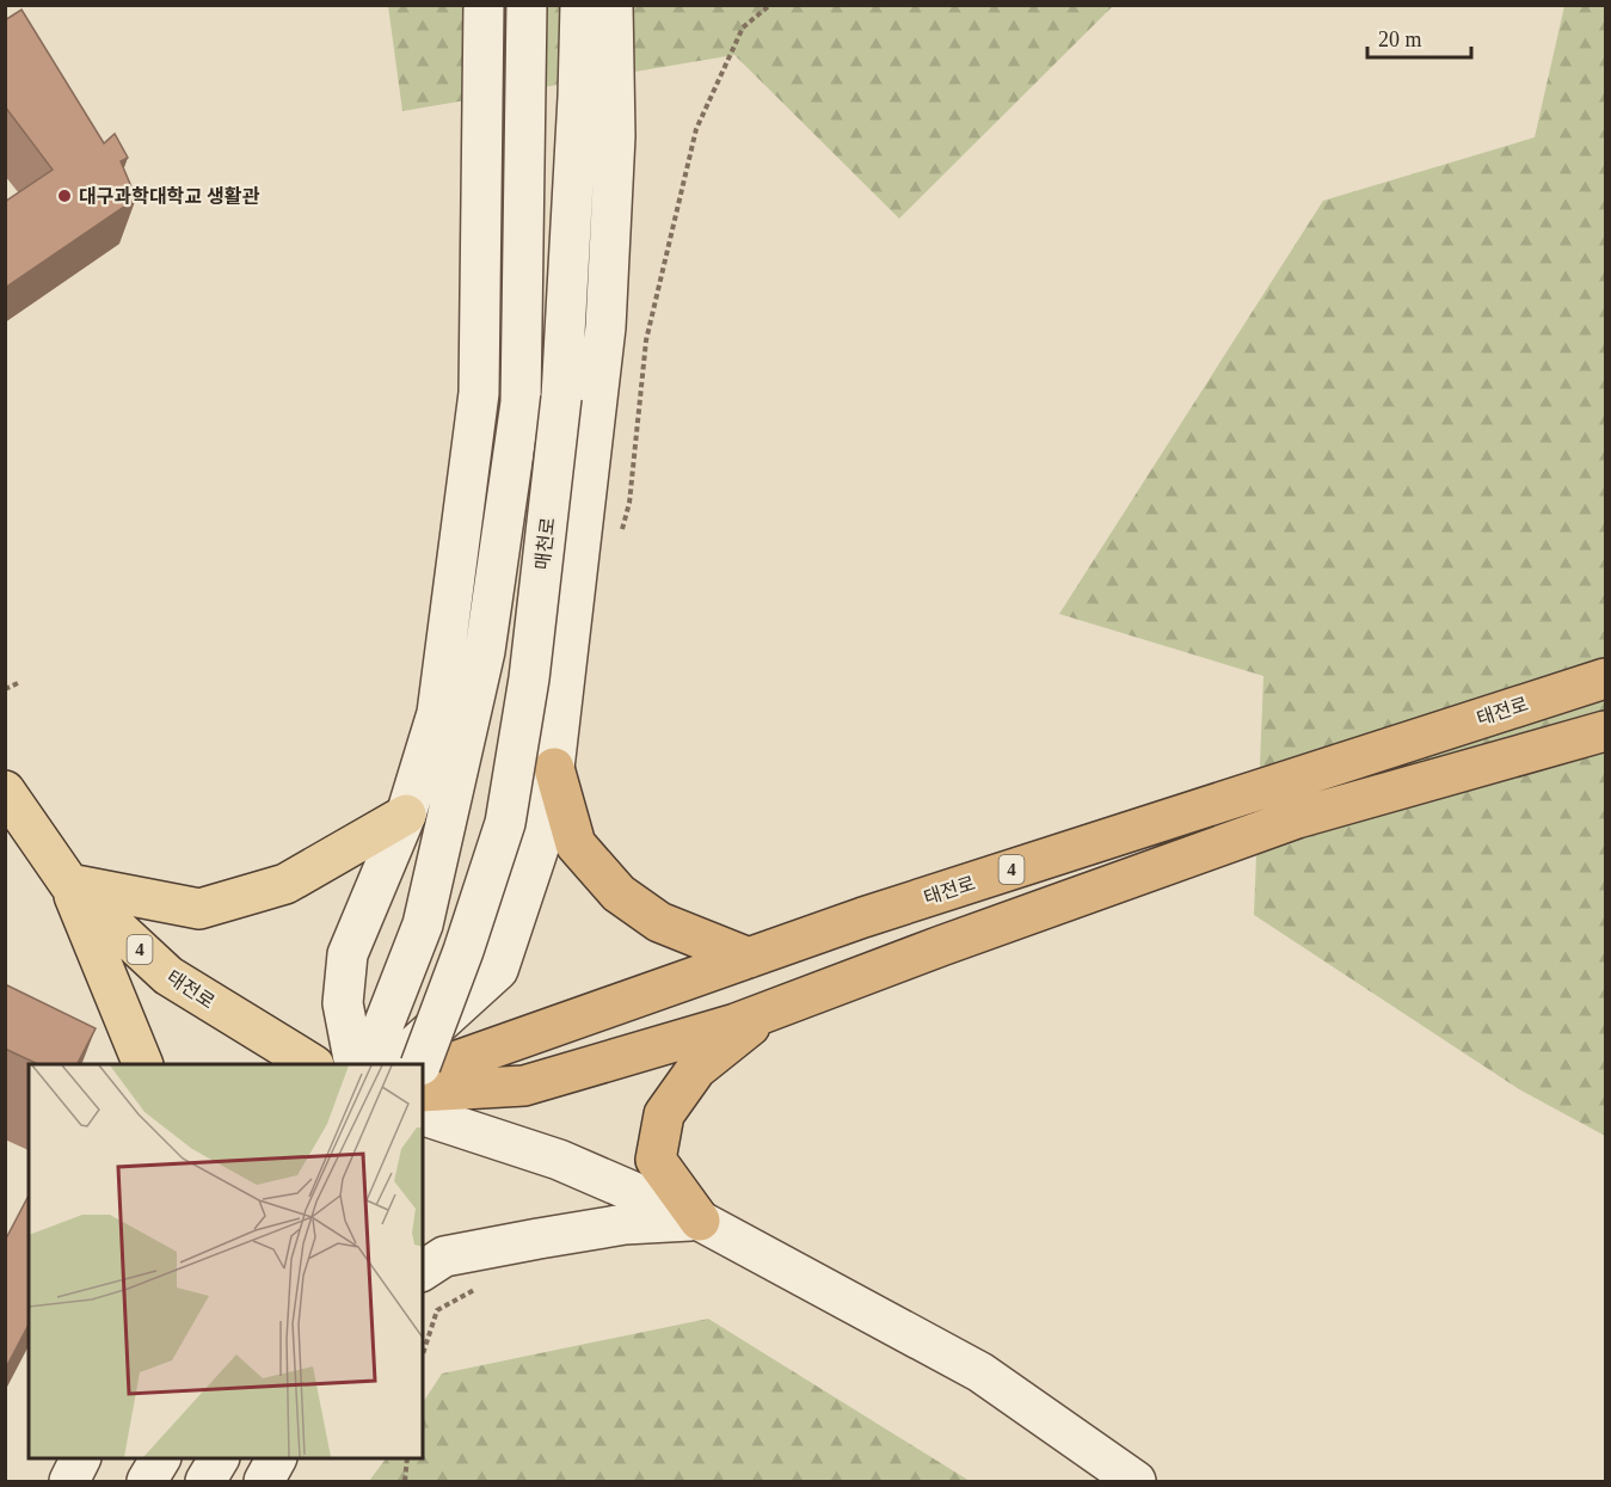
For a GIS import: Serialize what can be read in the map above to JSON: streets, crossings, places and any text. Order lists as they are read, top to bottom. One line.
{"streets":{"highway":["태전로","4"],"main road":["매천로"]},"places":["대구과학대학교 생활관"],"scale_bar":"20 m"}
